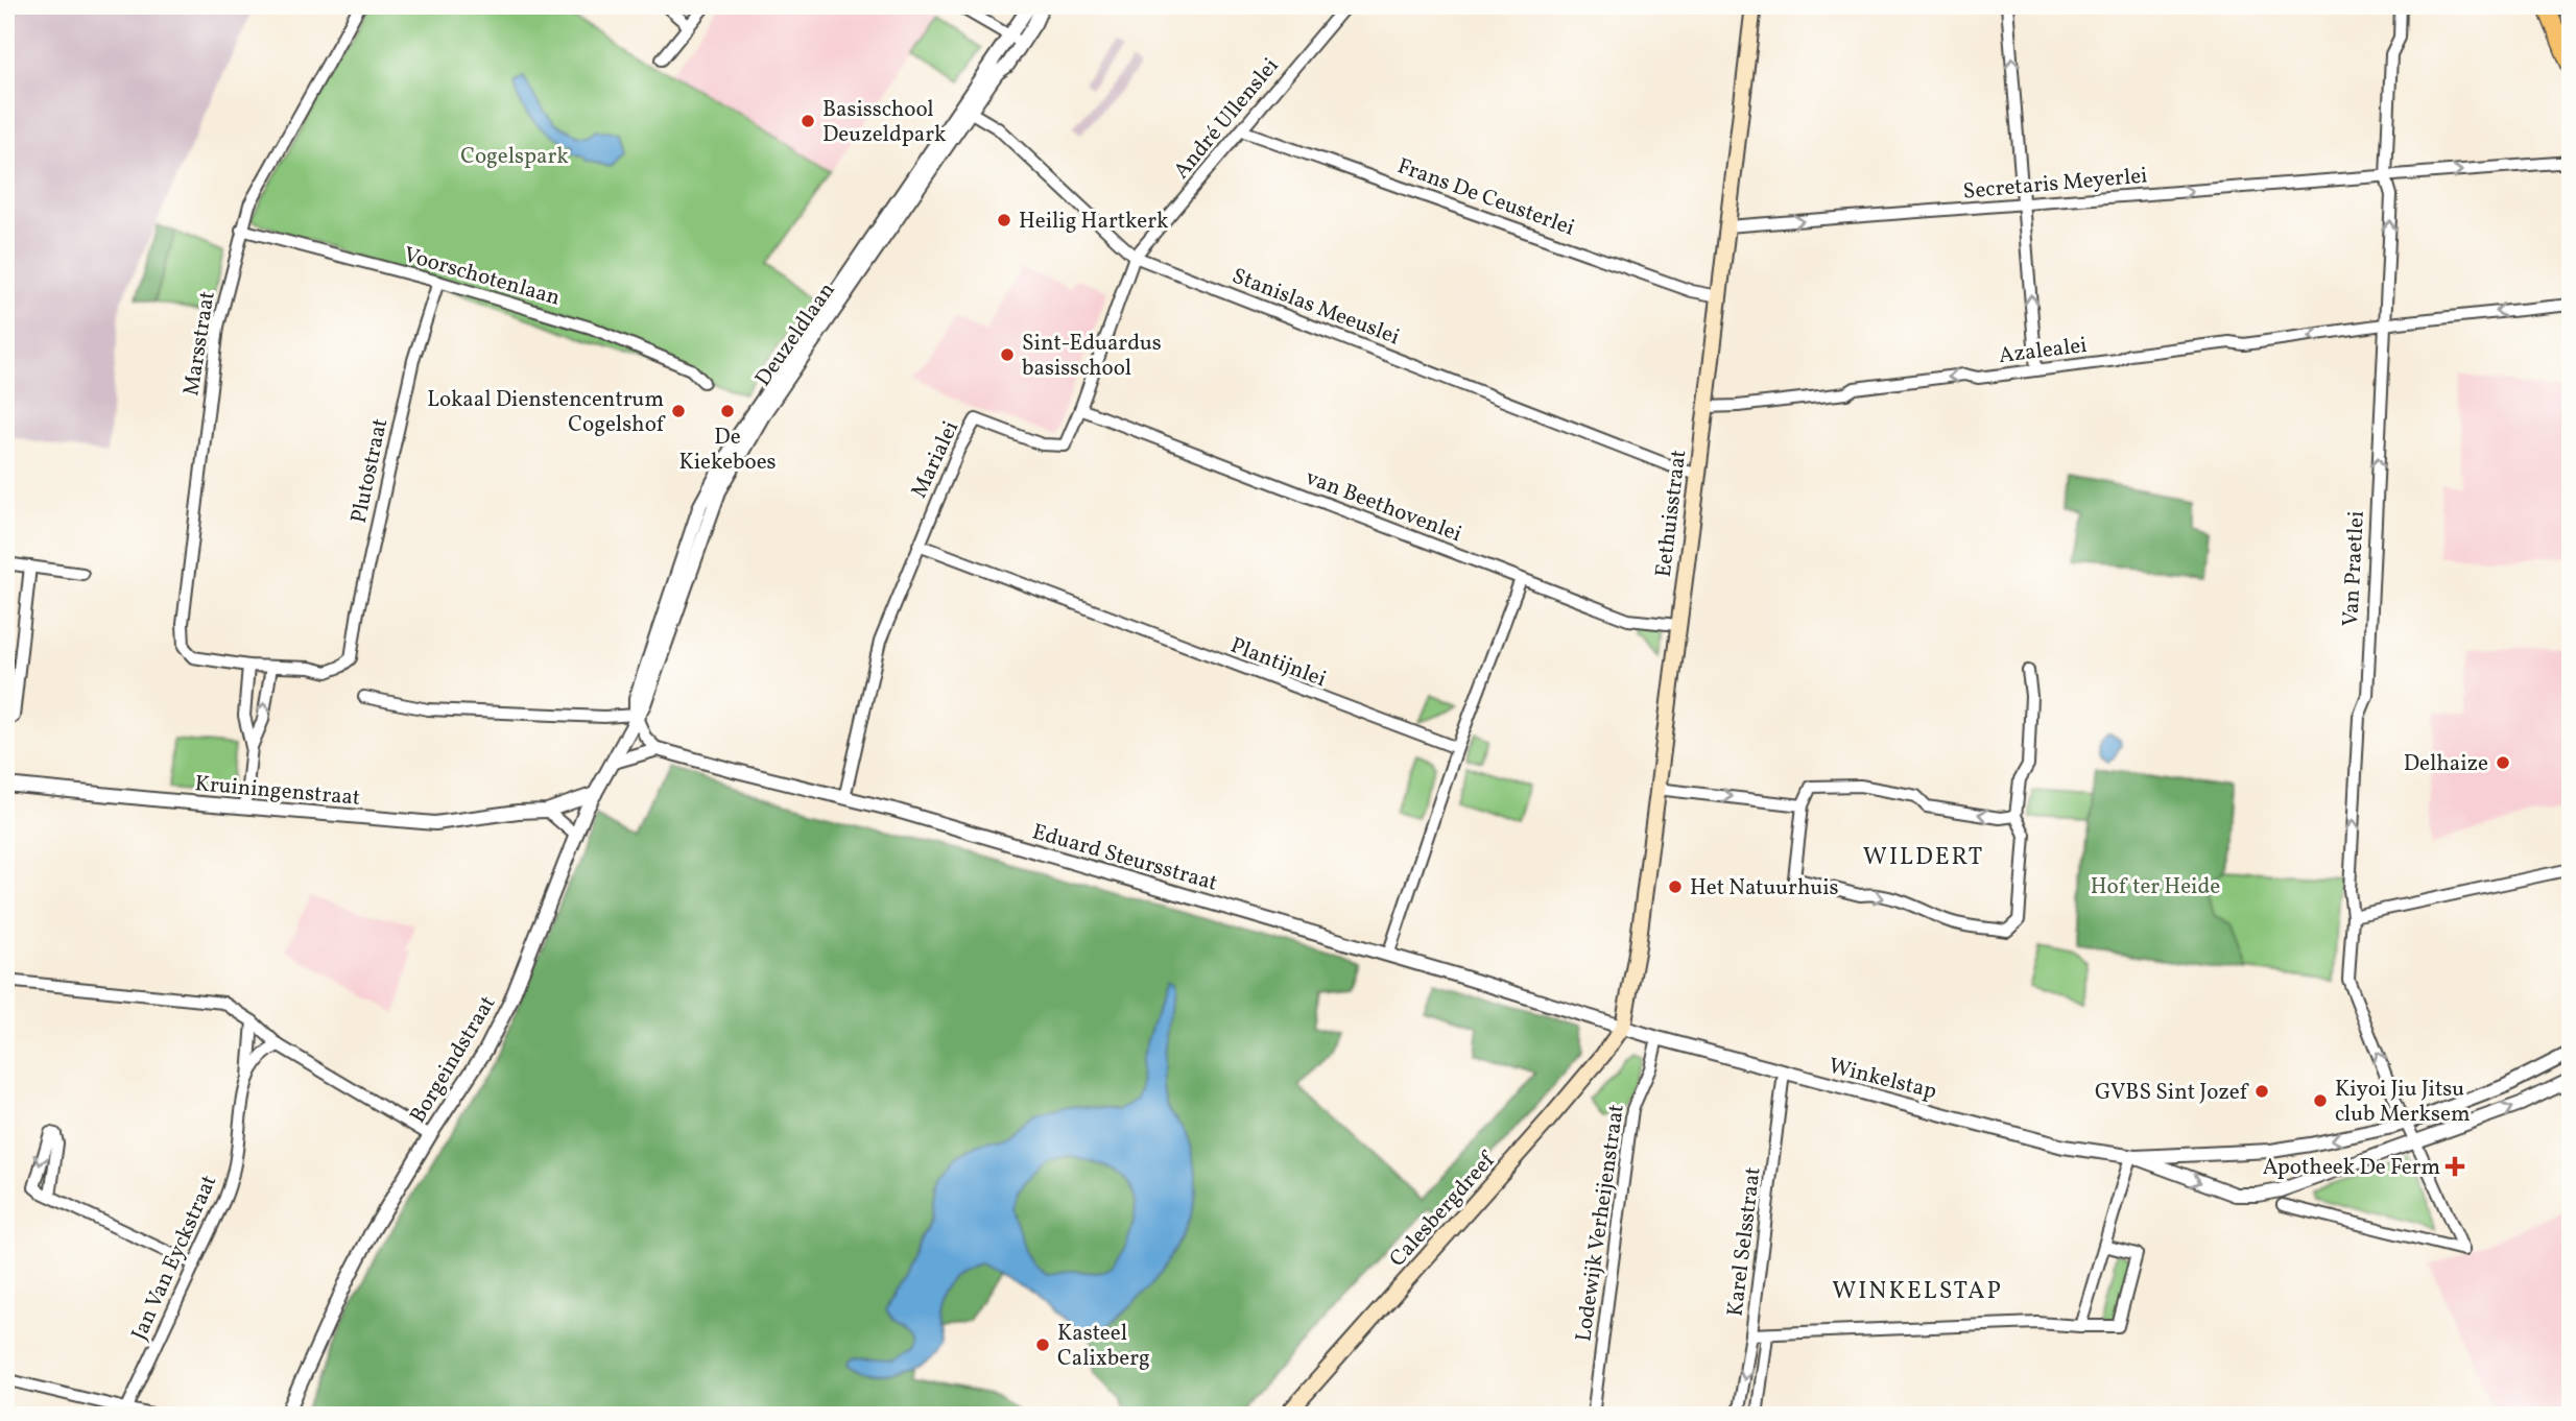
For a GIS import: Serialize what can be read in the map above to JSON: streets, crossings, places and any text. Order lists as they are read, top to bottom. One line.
{"streets":{"main road":["Eethuisstraat","Calesbergdreef"],"street":["André Ullenslei","Secretaris Meyerlei","Frans De Ceusterlei","Voorschotenlaan","Stanislas Meeuslei","Deuzeldlaan","Marsstraat","Azalealei","Marialei","Plutostraat","van Beethovenlei","Van Praetlei","Plantijnlei","Kruiningenstraat","Eduard Steursstraat","Borgeindstraat","Winkelstap","Lodewijk Verheijenstraat","Karel Selsstraat","Jan Van Eyckstraat"]},"crossings":[["André Ullenslei","Frans De Ceusterlei"],["André Ullenslei","Stanislas Meeuslei"],["André Ullenslei","Marialei"],["Secretaris Meyerlei","Eethuisstraat"],["Secretaris Meyerlei","Van Praetlei"],["Frans De Ceusterlei","Eethuisstraat"],["Voorschotenlaan","Marsstraat"],["Voorschotenlaan","Plutostraat"],["Stanislas Meeuslei","Deuzeldlaan"],["Stanislas Meeuslei","Marialei"],["Stanislas Meeuslei","Eethuisstraat"],["Deuzeldlaan","Borgeindstraat"],["Marsstraat","Plutostraat"],["Azalealei","Eethuisstraat"],["Azalealei","Van Praetlei"],["Marialei","van Beethovenlei"],["Marialei","Plantijnlei"],["Marialei","Eduard Steursstraat"],["van Beethovenlei","Eethuisstraat"],["Eethuisstraat","Eduard Steursstraat"],["Eethuisstraat","Winkelstap"],["Eethuisstraat","Calesbergdreef"],["Van Praetlei","Winkelstap"],["Kruiningenstraat","Borgeindstraat"],["Eduard Steursstraat","Winkelstap"],["Eduard Steursstraat","Calesbergdreef"],["Winkelstap","Calesbergdreef"],["Winkelstap","Lodewijk Verheijenstraat"],["Winkelstap","Karel Selsstraat"]],"one_way":["Secretaris Meyerlei","Azalealei","Van Praetlei"],"districts":["WILDERT","WINKELSTAP"],"parks":["Cogelspark","Hof ter Heide"],"places":{"other":["Basisschool Deuzeldpark","Heilig Hartkerk","Sint-Eduardus basisschool","Lokaal Dienstencentrum Cogelshof","De Kiekeboes","Delhaize","Het Natuurhuis","GVBS Sint Jozef","Kiyoi Jiu Jitsu club Merksem","Kasteel Calixberg"],"health":["Apotheek De Ferm"]}}
